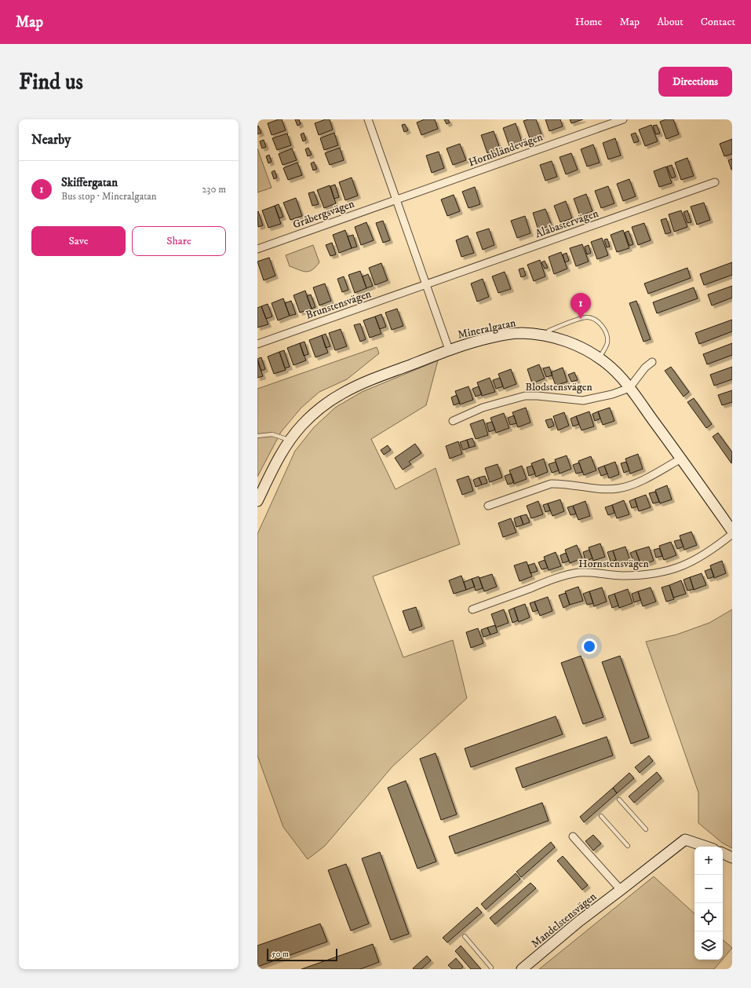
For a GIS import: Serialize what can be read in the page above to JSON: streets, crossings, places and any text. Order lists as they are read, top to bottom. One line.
{"streets":{"street":["Hornbländevägen","Gråbergsvägen","Alabastervägen","Brunstensvägen","Mineralgatan","Blodstensvägen","Hornstensvägen","Mandelstensvägen"]},"crossings":[["Hornbländevägen","Gråbergsvägen"],["Alabastervägen","Brunstensvägen"],["Mineralgatan","Blodstensvägen"]],"scale_bar":"50 m","page":{"header":"Map","nav":["Home","Map","About","Contact"],"buttons":["Directions",["Save","Share"]],"title":"Find us","heading":"Nearby","list":[{"mark":"1","name":"Skiffergatan","note":"Bus stop · Mineralgatan","value":"230 m"}],"pins":"1","map_buttons":["+","−"],"scale":"50 m"}}
